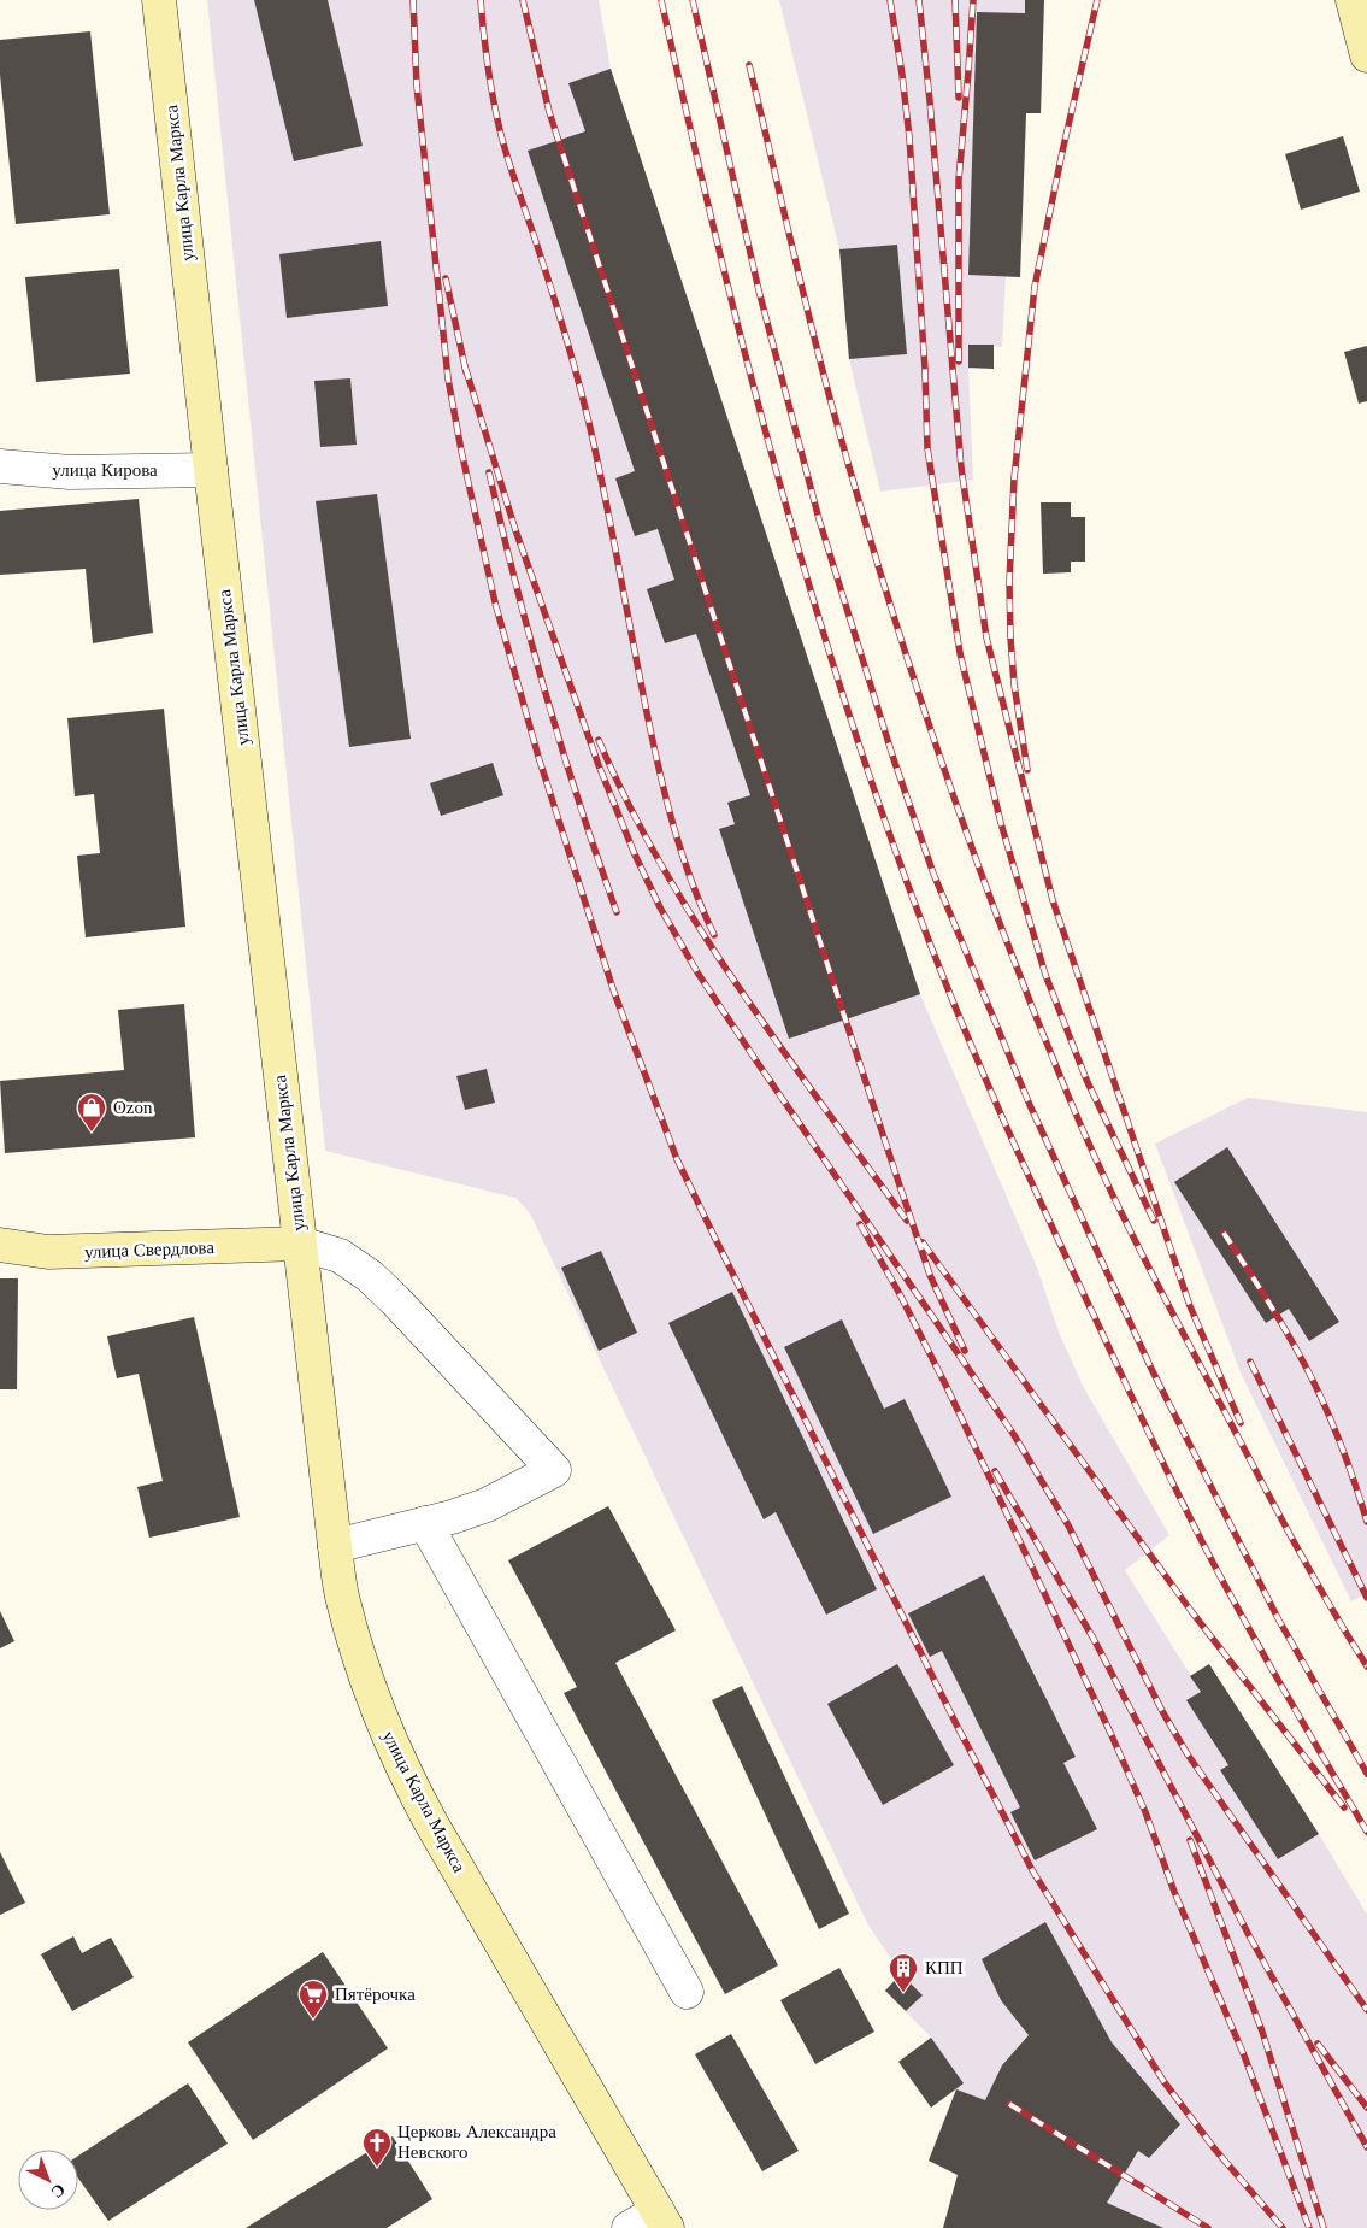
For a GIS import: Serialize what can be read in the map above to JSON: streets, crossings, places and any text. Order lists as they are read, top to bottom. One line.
{"streets":{"main road":["улица Карла Маркса","улица Свердлова"],"street":["улица Кирова"]},"crossings":[["улица Карла Маркса","улица Кирова"],["улица Карла Маркса","улица Свердлова"]],"places":{"shop":["Ozon"],"building":["КПП"],"supermarket":["Пятёрочка"],"church":["Церковь Александра Невского"]},"north":"bottom right"}
